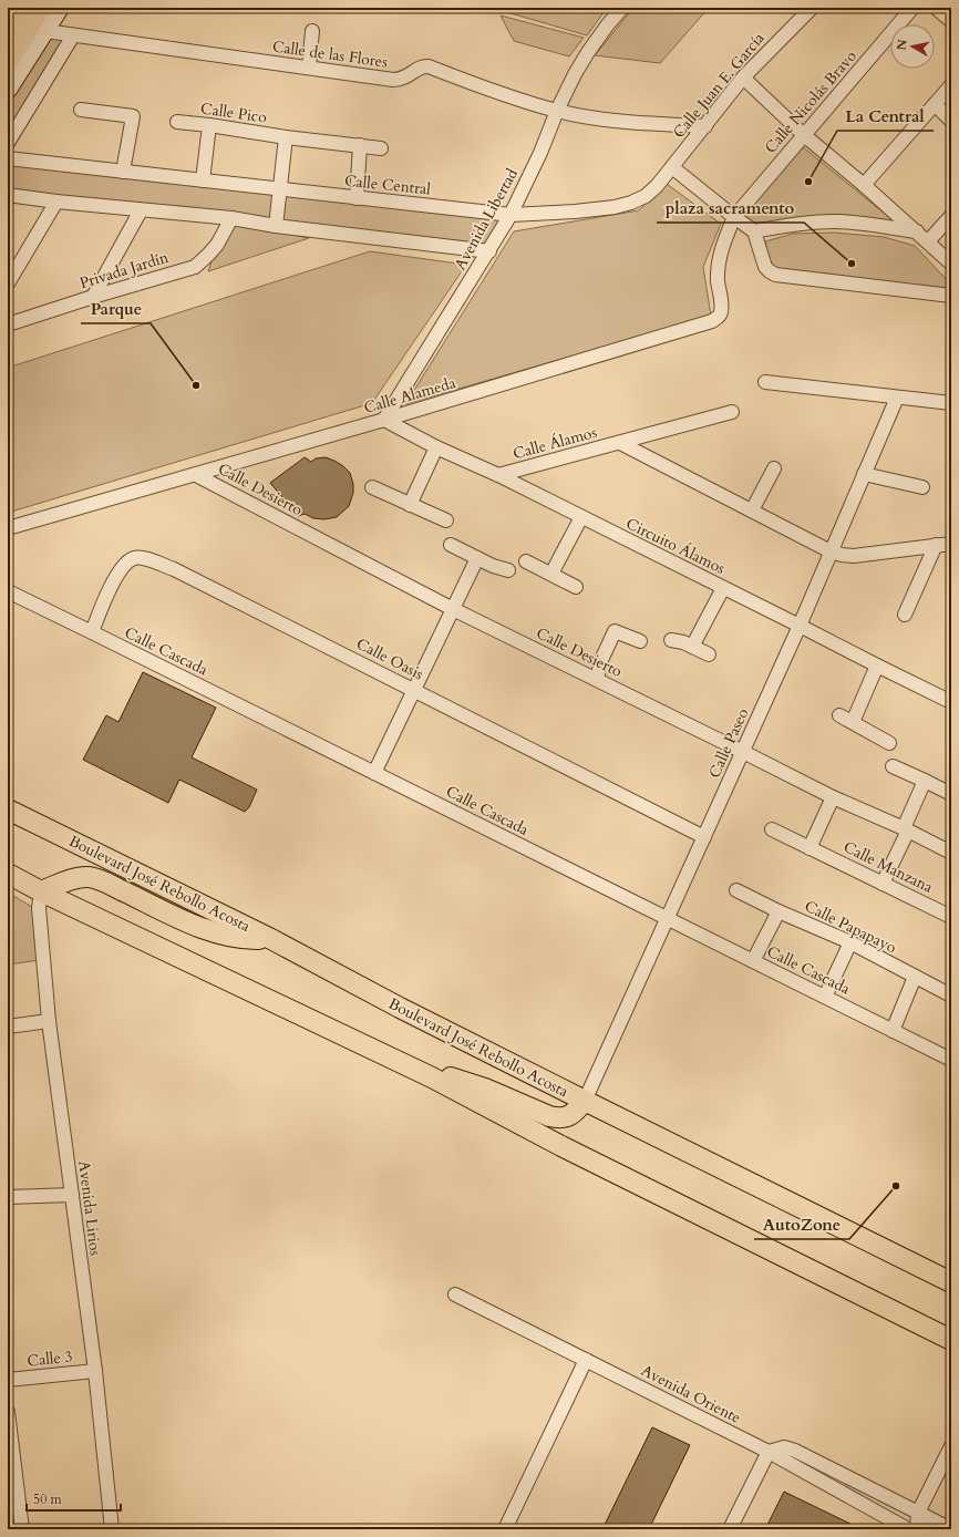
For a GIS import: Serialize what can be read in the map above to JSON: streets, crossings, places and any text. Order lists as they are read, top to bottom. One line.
{"streets":{"main road":["Boulevard José Rebollo Acosta"],"street":["Calle de las Flores","Calle Juan E. García","Calle Nicolás Bravo","Calle Pico","Calle Central","Avenida Libertad","Privada Jardín","Calle Alameda","Calle Álamos","Calle Desierto","Circuito Álamos","Calle Cascada","Calle Oasis","Calle Paseo","Calle Manzana","Calle Papapayo","Avenida Lirios","Calle 3","Avenida Oriente"]},"crossings":[["Calle de las Flores","Calle Juan E. García"],["Calle de las Flores","Avenida Libertad"],["Calle Juan E. García","Calle Central"],["Calle Nicolás Bravo","Calle Alameda"],["Calle Central","Avenida Libertad"],["Avenida Libertad","Calle Alameda"],["Avenida Libertad","Circuito Álamos"],["Calle Alameda","Calle Desierto"],["Calle Alameda","Circuito Álamos"],["Calle Álamos","Circuito Álamos"],["Calle Desierto","Calle Paseo"],["Circuito Álamos","Calle Paseo"],["Calle Cascada","Calle Oasis"],["Calle Cascada","Calle Paseo"],["Calle Oasis","Calle Paseo"],["Calle Paseo","Boulevard José Rebollo Acosta"],["Avenida Lirios","Calle 3"]],"places":["La Central","plaza sacramento","Parque","AutoZone"],"scale_bar":"50 m","north":"left"}
